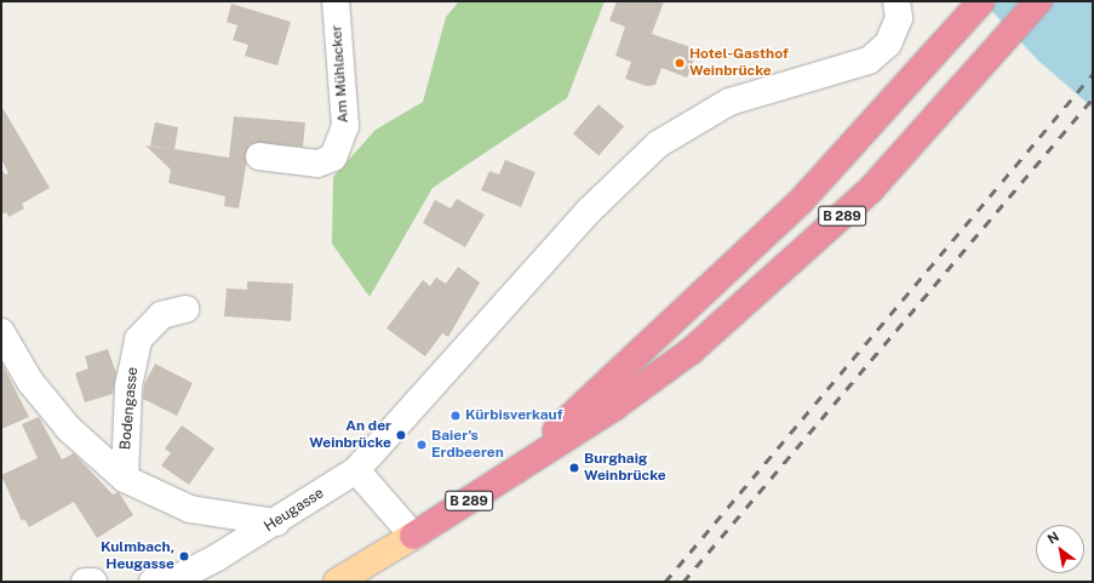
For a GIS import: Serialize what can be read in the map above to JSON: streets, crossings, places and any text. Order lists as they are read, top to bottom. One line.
{"streets":{"highway":["B 289"],"street":["Am Mühlacker","Bodengasse","Heugasse"]},"crossings":[["Bodengasse","Heugasse"]],"places":["Hotel-Gasthof Weinbrücke","Kürbisverkauf","An der Weinbrücke","Baier's Erdbeeren","Burghaig Weinbrücke","Kulmbach, Heugasse"],"north":"top left"}
